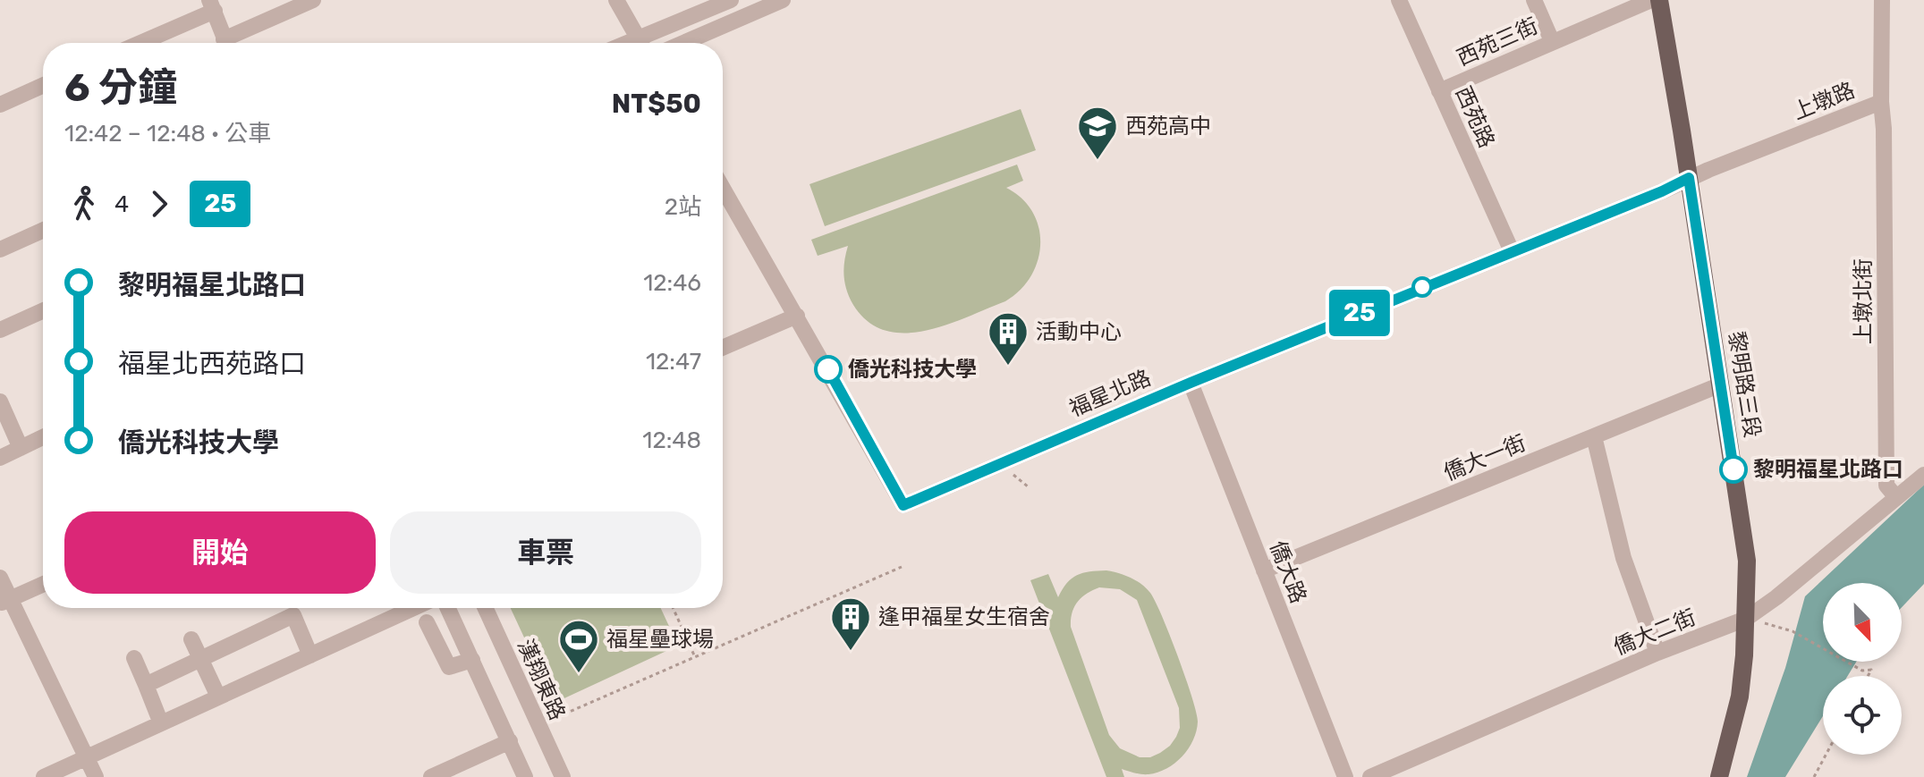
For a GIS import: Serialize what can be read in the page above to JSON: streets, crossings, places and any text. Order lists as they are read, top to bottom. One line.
{"streets":{"main road":["黎明路三段"],"street":["西苑三街","上墩路","西苑路","上墩北街","福星北路","僑大一街","僑大路","僑大二街","漢翔東路"]},"crossings":[["西苑三街","西苑路"],["上墩路","上墩北街"],["上墩路","黎明路三段"],["上墩路","福星北路"],["西苑路","福星北路"],["上墩北街","僑大二街"],["黎明路三段","福星北路"],["黎明路三段","僑大一街"],["黎明路三段","僑大二街"],["福星北路","僑大路"],["僑大一街","僑大路"]],"places":{"school or university":["西苑高中"],"building":["活動中心","逢甲福星女生宿舍"],"other":["僑光科技大學","黎明福星北路口"],"sports":["福星壘球場"]},"lines":["bus line 25"],"north":"bottom right","page":{"on_map":"25","heading":["6 分鐘","12:42 – 12:48 · 公車","NT$50"],"legs":["4","25","2站"],"list":[{"name":"黎明福星北路口","value":"12:46"},{"name":"福星北西苑路口","value":"12:47"},{"name":"僑光科技大學","value":"12:48"}],"buttons":["開始","車票"]}}
